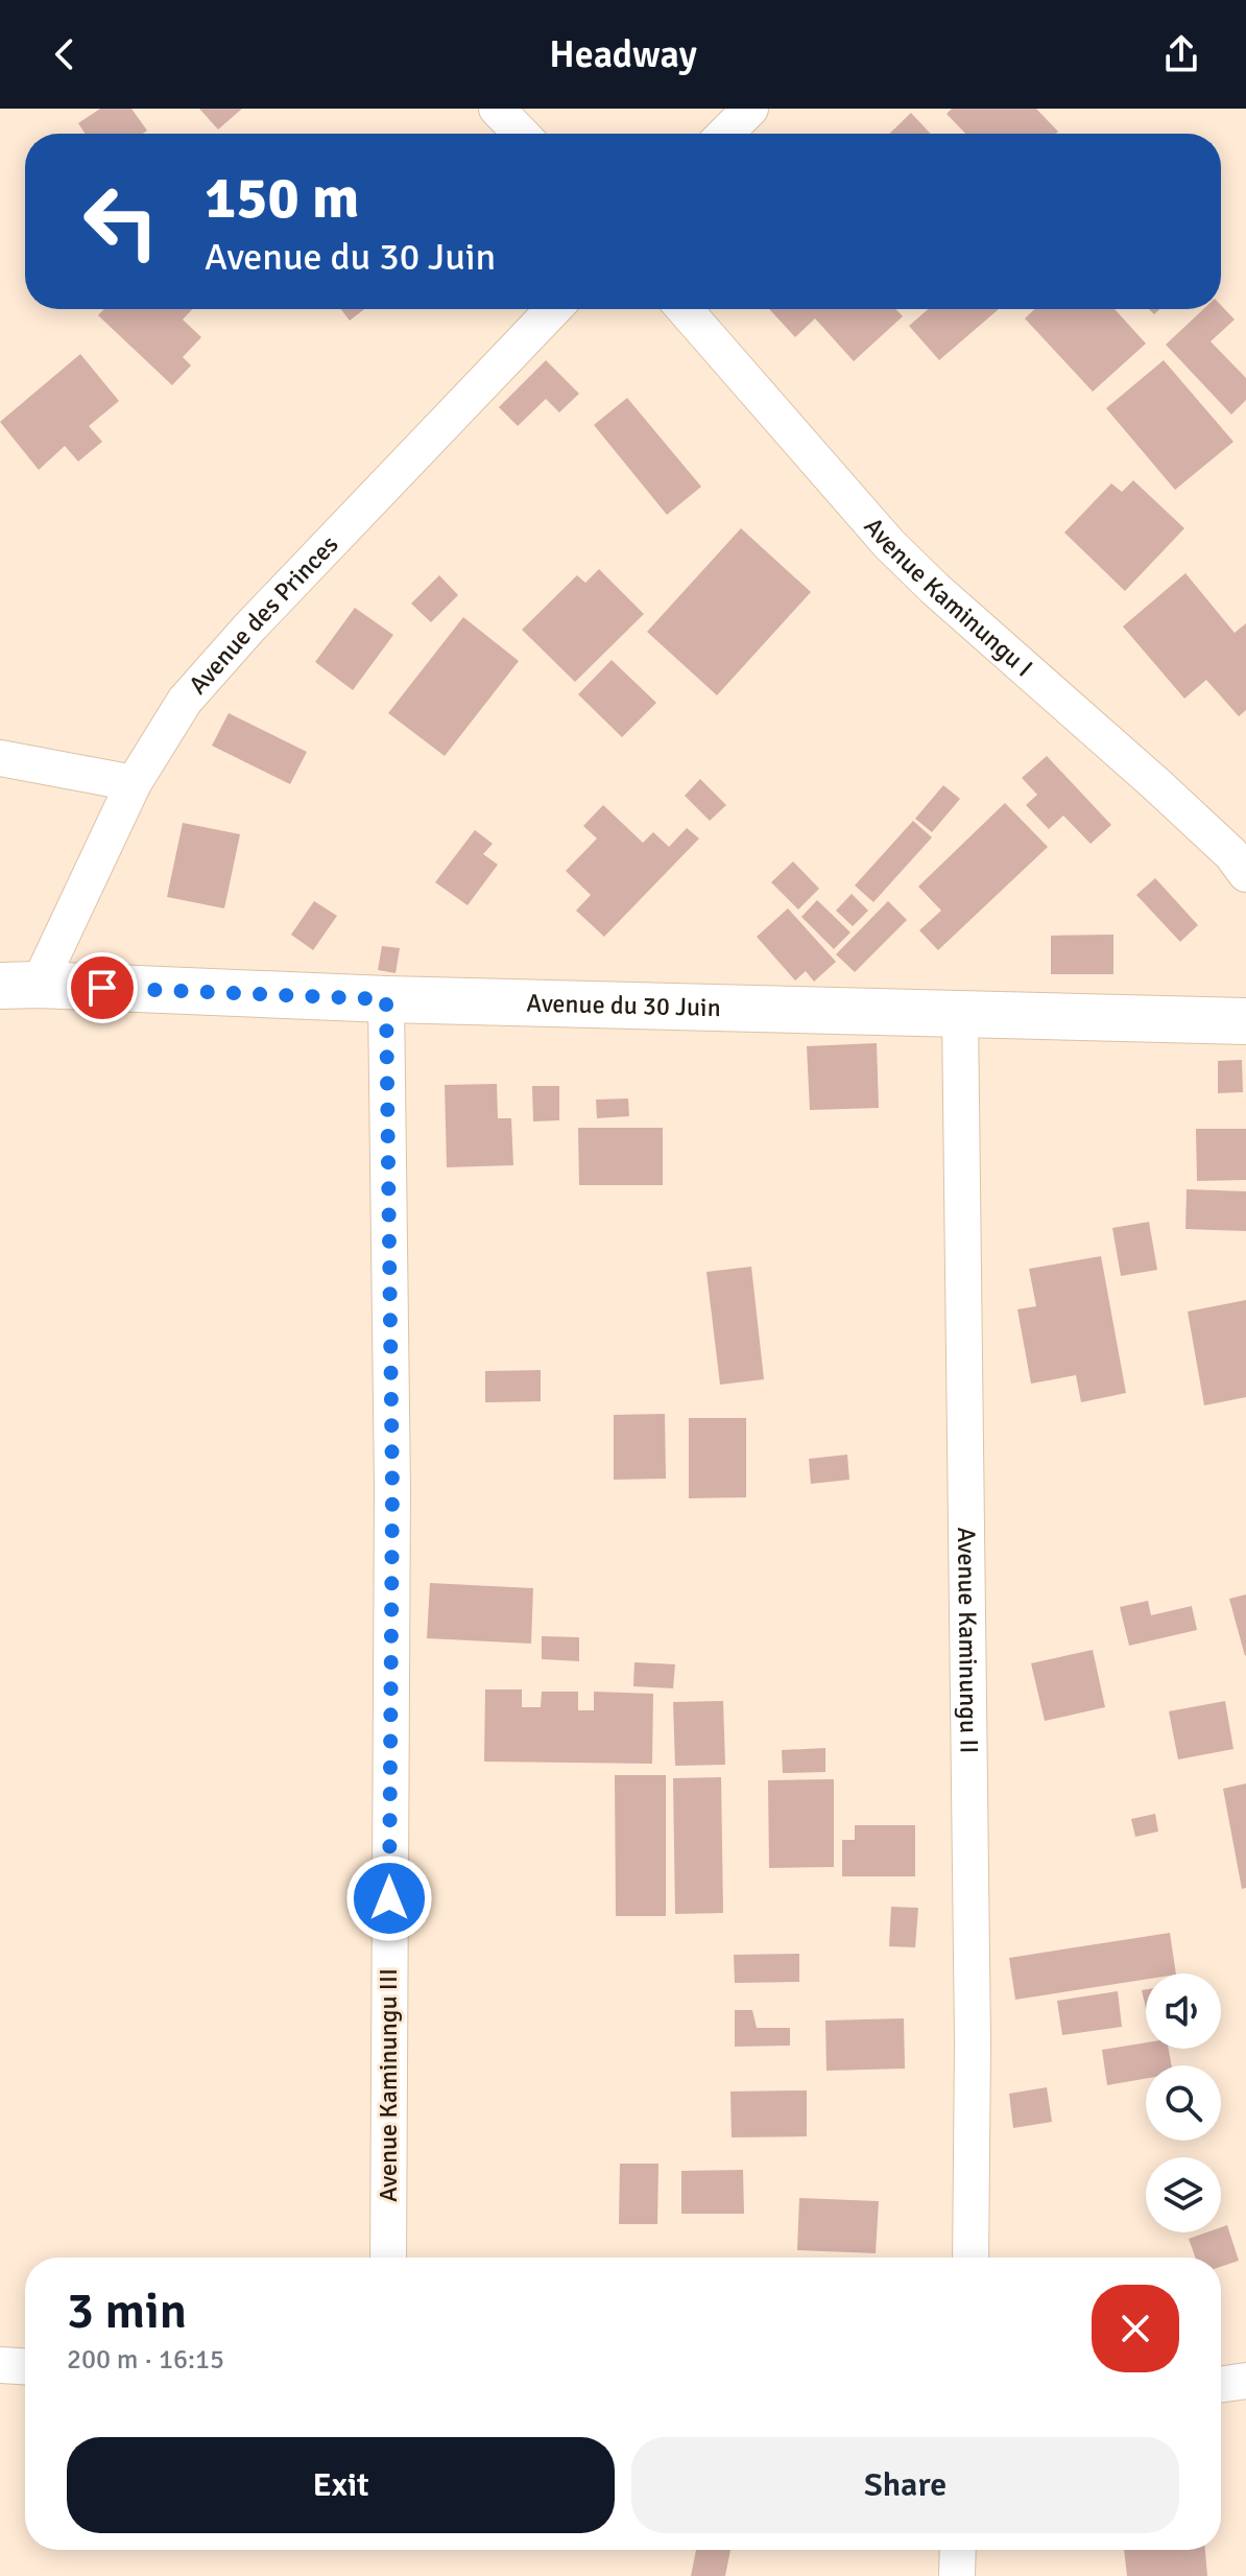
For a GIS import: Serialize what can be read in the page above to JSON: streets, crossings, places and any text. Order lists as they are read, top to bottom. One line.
{"streets":{"street":["Avenue Kaminungu I","Avenue des Princes","Avenue du 30 Juin","Avenue Kaminungu II","Avenue Kaminungu III"]},"crossings":[["Avenue des Princes","Avenue du 30 Juin"],["Avenue du 30 Juin","Avenue Kaminungu II"],["Avenue du 30 Juin","Avenue Kaminungu III"]],"page":{"header":"Headway","turn":["150 m","Avenue du 30 Juin"],"heading":["3 min","200 m · 16:15"],"buttons":["Exit","Share"]}}
